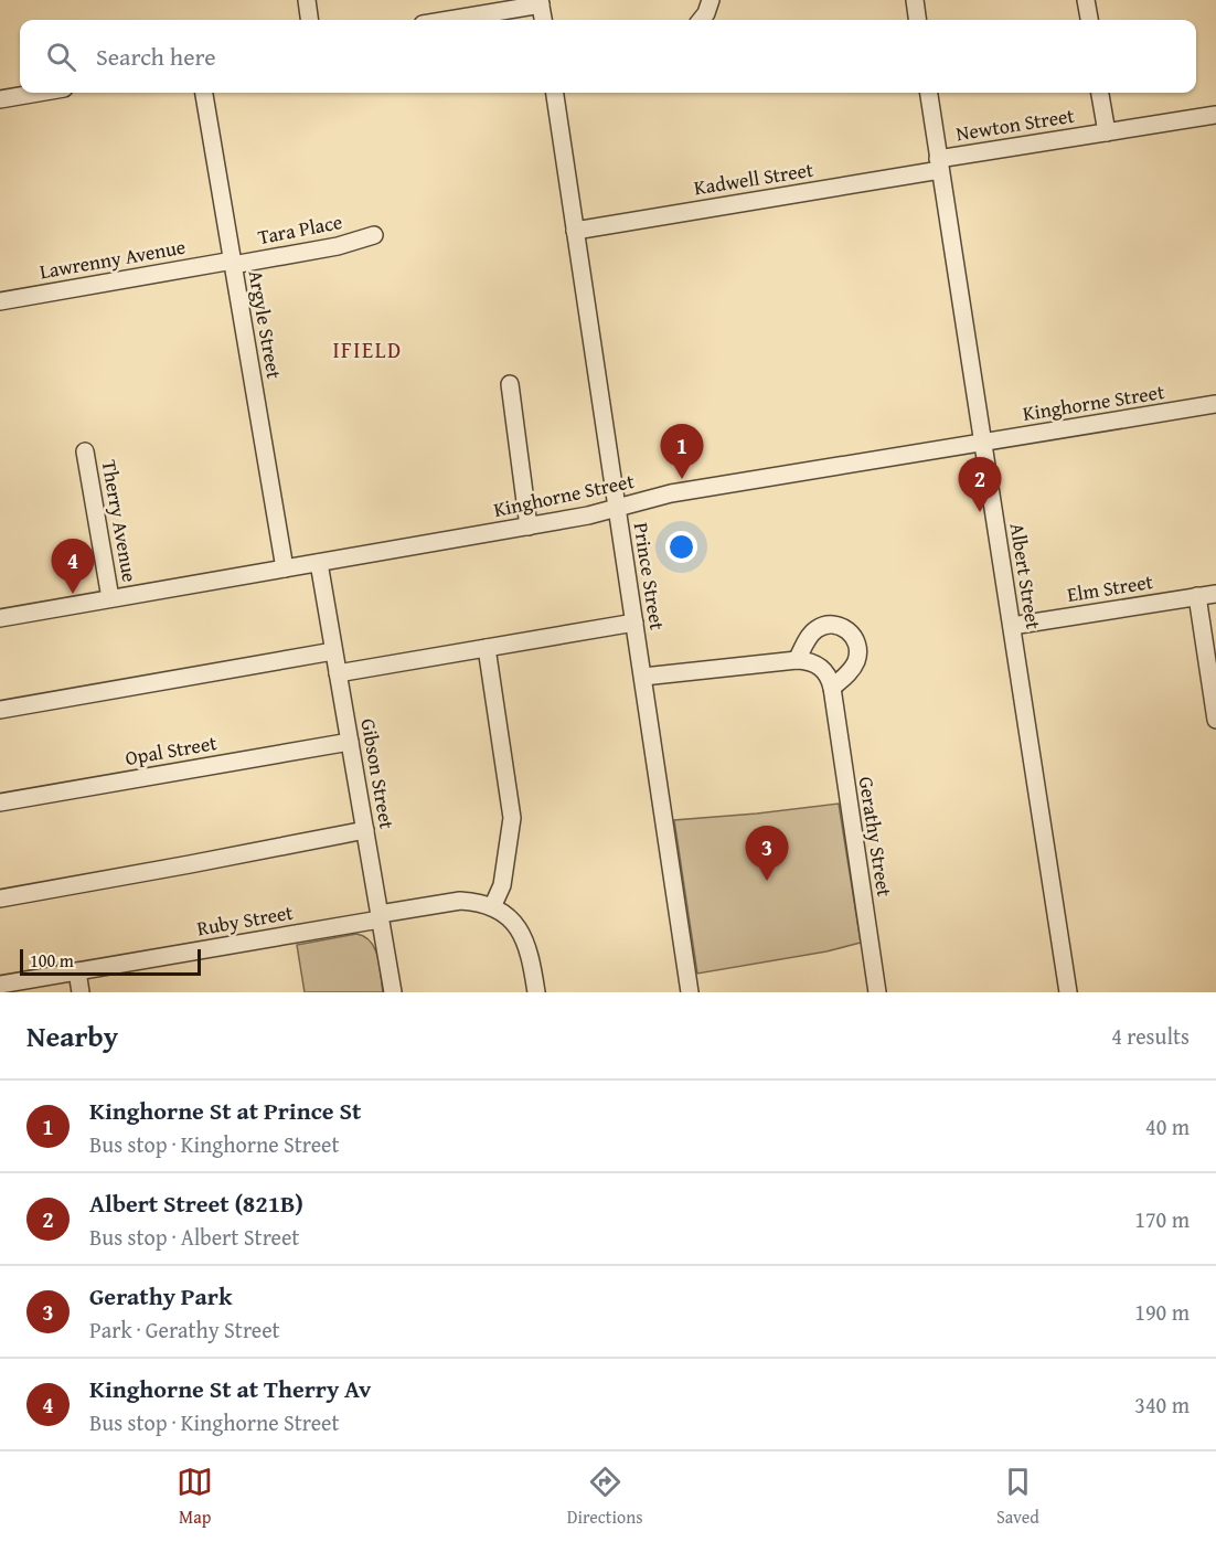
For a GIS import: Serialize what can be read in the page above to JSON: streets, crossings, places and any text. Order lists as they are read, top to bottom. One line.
{"streets":{"street":["Newton Street","Kadwell Street","Tara Place","Lawrenny Avenue","Argyle Street","Kinghorne Street","Therry Avenue","Prince Street","Albert Street","Elm Street","Opal Street","Gibson Street","Gerathy Street","Ruby Street"]},"crossings":[["Newton Street","Kadwell Street"],["Newton Street","Albert Street"],["Kadwell Street","Prince Street"],["Kadwell Street","Albert Street"],["Tara Place","Lawrenny Avenue"],["Tara Place","Argyle Street"],["Lawrenny Avenue","Argyle Street"],["Argyle Street","Kinghorne Street"],["Kinghorne Street","Therry Avenue"],["Kinghorne Street","Prince Street"],["Kinghorne Street","Albert Street"],["Kinghorne Street","Gibson Street"],["Prince Street","Gerathy Street"],["Albert Street","Elm Street"],["Opal Street","Gibson Street"],["Gibson Street","Ruby Street"]],"districts":["IFIELD"],"scale_bar":"100 m","page":{"search":"Search here","pins":["1","2","4","3"],"scale":"100 m","heading":["Nearby","4 results"],"list":[{"mark":"1","name":"Kinghorne St at Prince St","note":"Bus stop · Kinghorne Street","value":"40 m"},{"mark":"2","name":"Albert Street (821B)","note":"Bus stop · Albert Street","value":"170 m"},{"mark":"3","name":"Gerathy Park","note":"Park · Gerathy Street","value":"190 m"},{"mark":"4","name":"Kinghorne St at Therry Av","note":"Bus stop · Kinghorne Street","value":"340 m"}],"nav":["Map","Directions","Saved"]}}
